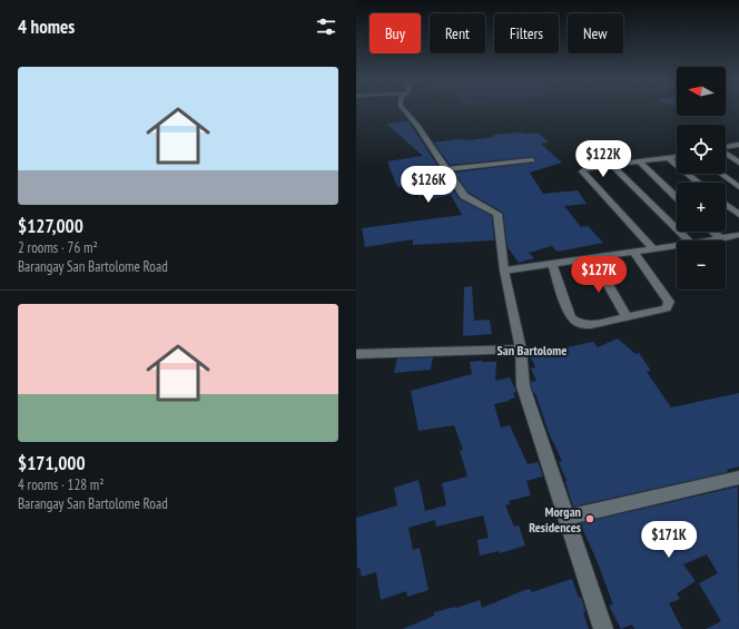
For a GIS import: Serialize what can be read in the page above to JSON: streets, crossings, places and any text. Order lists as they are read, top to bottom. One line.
{"districts":["San Bartolome"],"places":["Morgan Residences"],"north":"left","page":{"heading":"4 homes","chip":["Buy","Rent","Filters","New"],"list":[{"name":"$127,000","note":"2 rooms · 76 m² · Barangay San Bartolome Road"},{"name":"$171,000","note":"4 rooms · 128 m² · Barangay San Bartolome Road"}],"map_buttons":["+","−"],"price":["$122K","$126K","$127K","$171K"]}}
